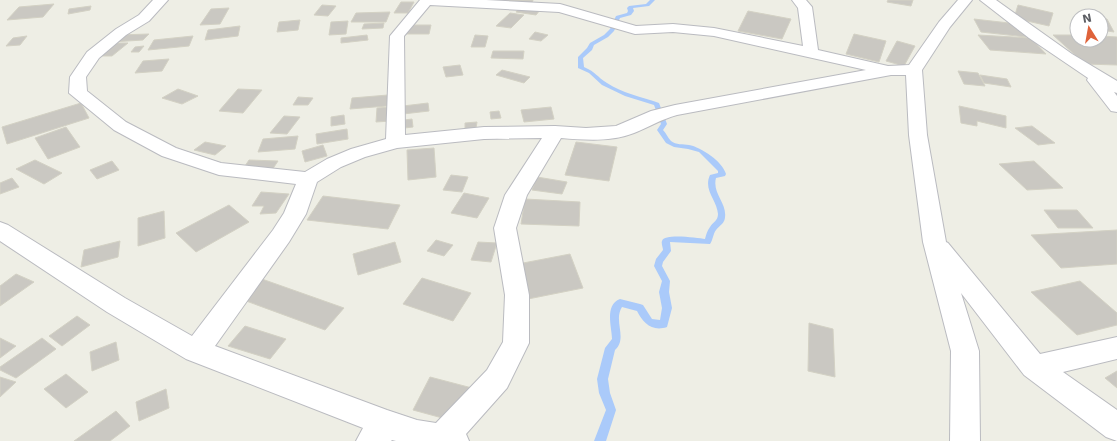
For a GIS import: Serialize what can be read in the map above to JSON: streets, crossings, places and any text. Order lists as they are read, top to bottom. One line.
{"north":"top"}
